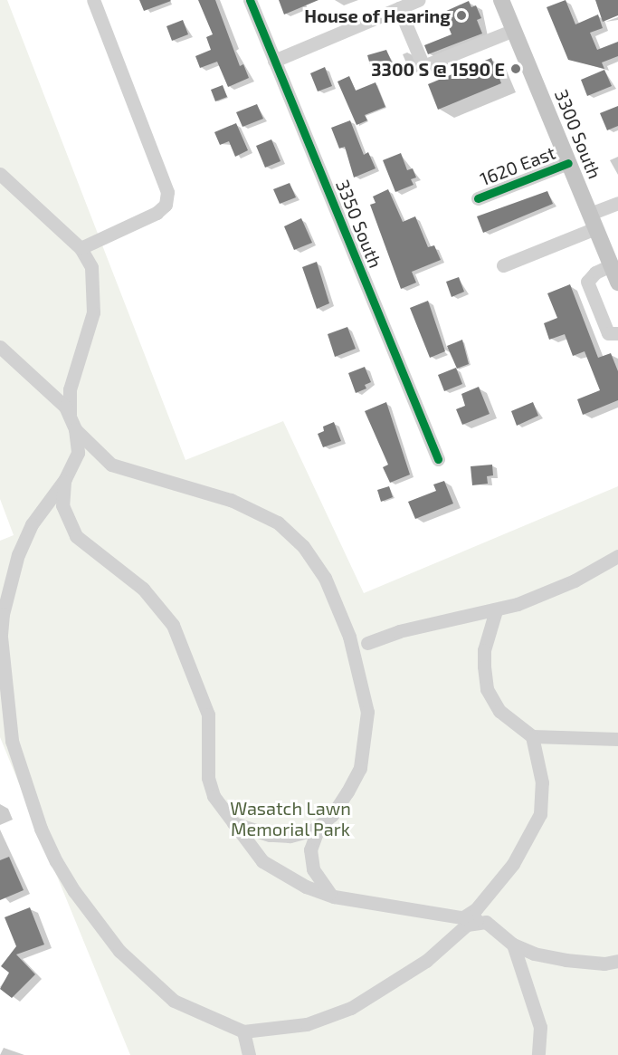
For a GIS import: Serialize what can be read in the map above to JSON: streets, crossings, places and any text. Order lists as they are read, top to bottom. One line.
{"streets":{"main road":["3300 South"],"street":["1620 East","3350 South"]},"crossings":[["3300 South","1620 East"]],"parks":["Wasatch Lawn Memorial Park"],"places":["House of Hearing","3300 S @ 1590 E"]}
